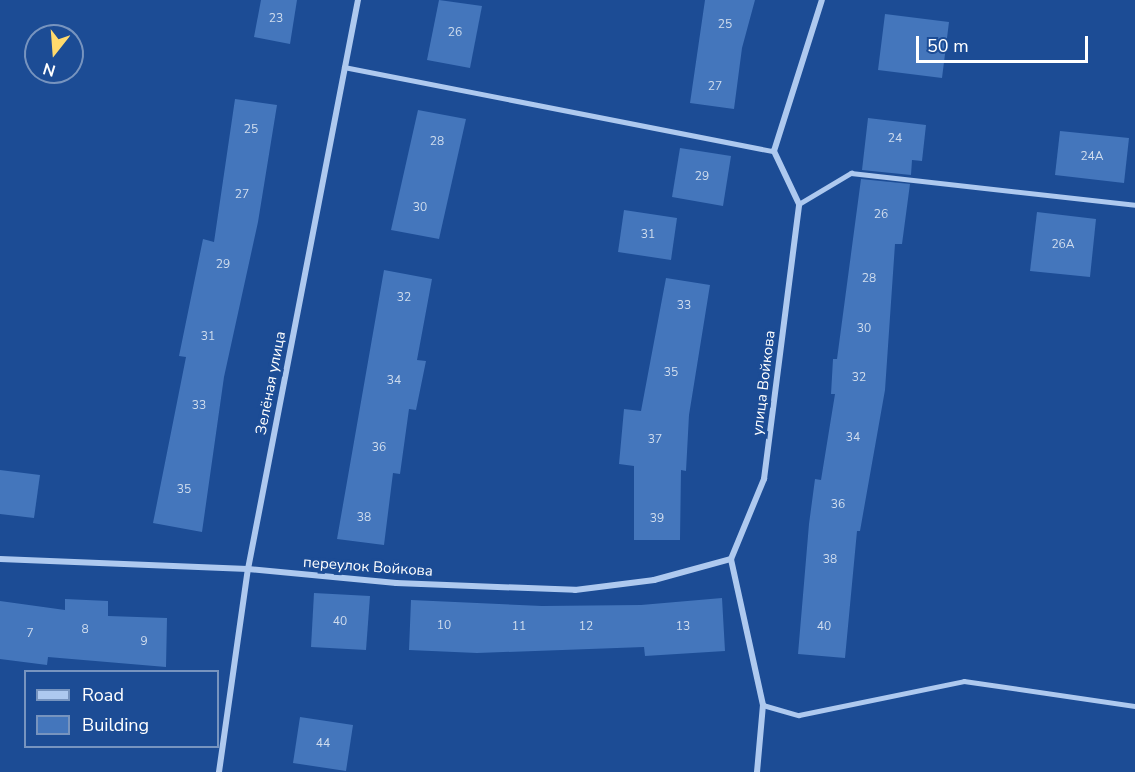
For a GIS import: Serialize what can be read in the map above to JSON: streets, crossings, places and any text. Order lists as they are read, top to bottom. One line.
{"streets":{"street":["Зелёная улица","улица Войкова","переулок Войкова"]},"crossings":[["Зелёная улица","переулок Войкова"],["улица Войкова","переулок Войкова"]],"house_numbers":["23","25","26","27","25","24","28","24А","29","27","30","26","31","26А","29","28","32","33","30","31","35","32","34","33","34","37","36","35","36","38","39","38","40","10","11","12","13","40","8","7","9","44"],"legend":["Road","Building"],"scale_bar":"50 m","north":"bottom"}
